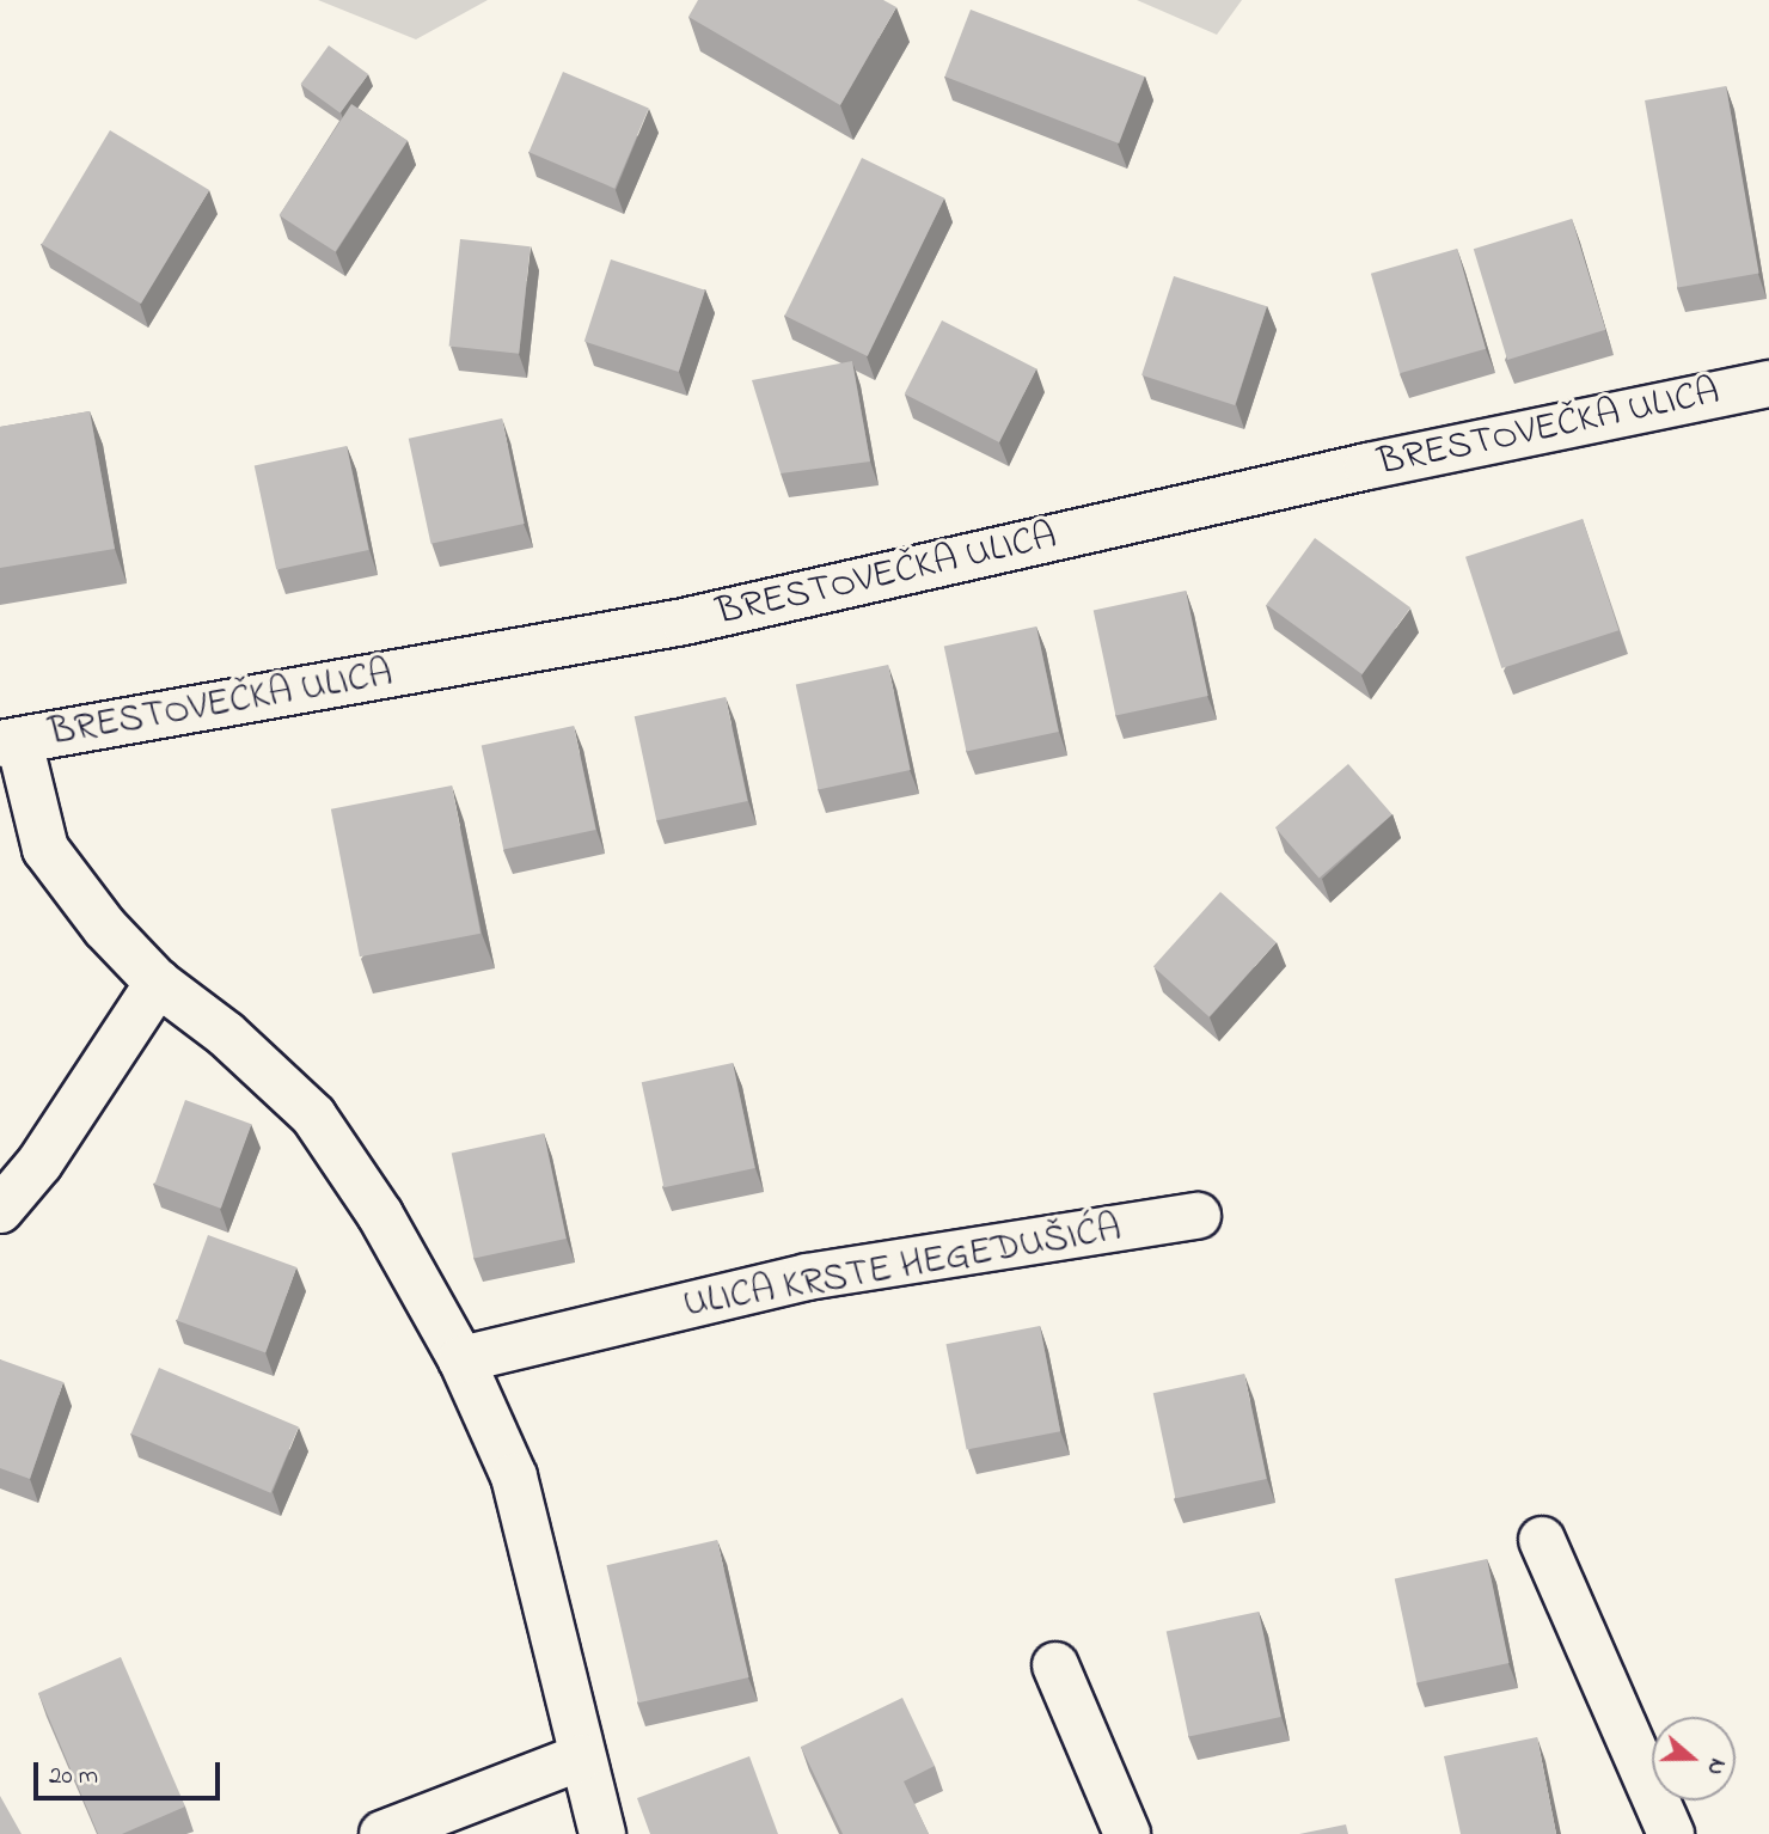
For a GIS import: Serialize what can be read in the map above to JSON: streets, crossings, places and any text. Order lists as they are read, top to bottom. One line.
{"streets":{"street":["BRESTOVEČKA ULICA","ULICA KRSTE HEGEDUŠIĆA"]},"scale_bar":"20 m","north":"right"}
